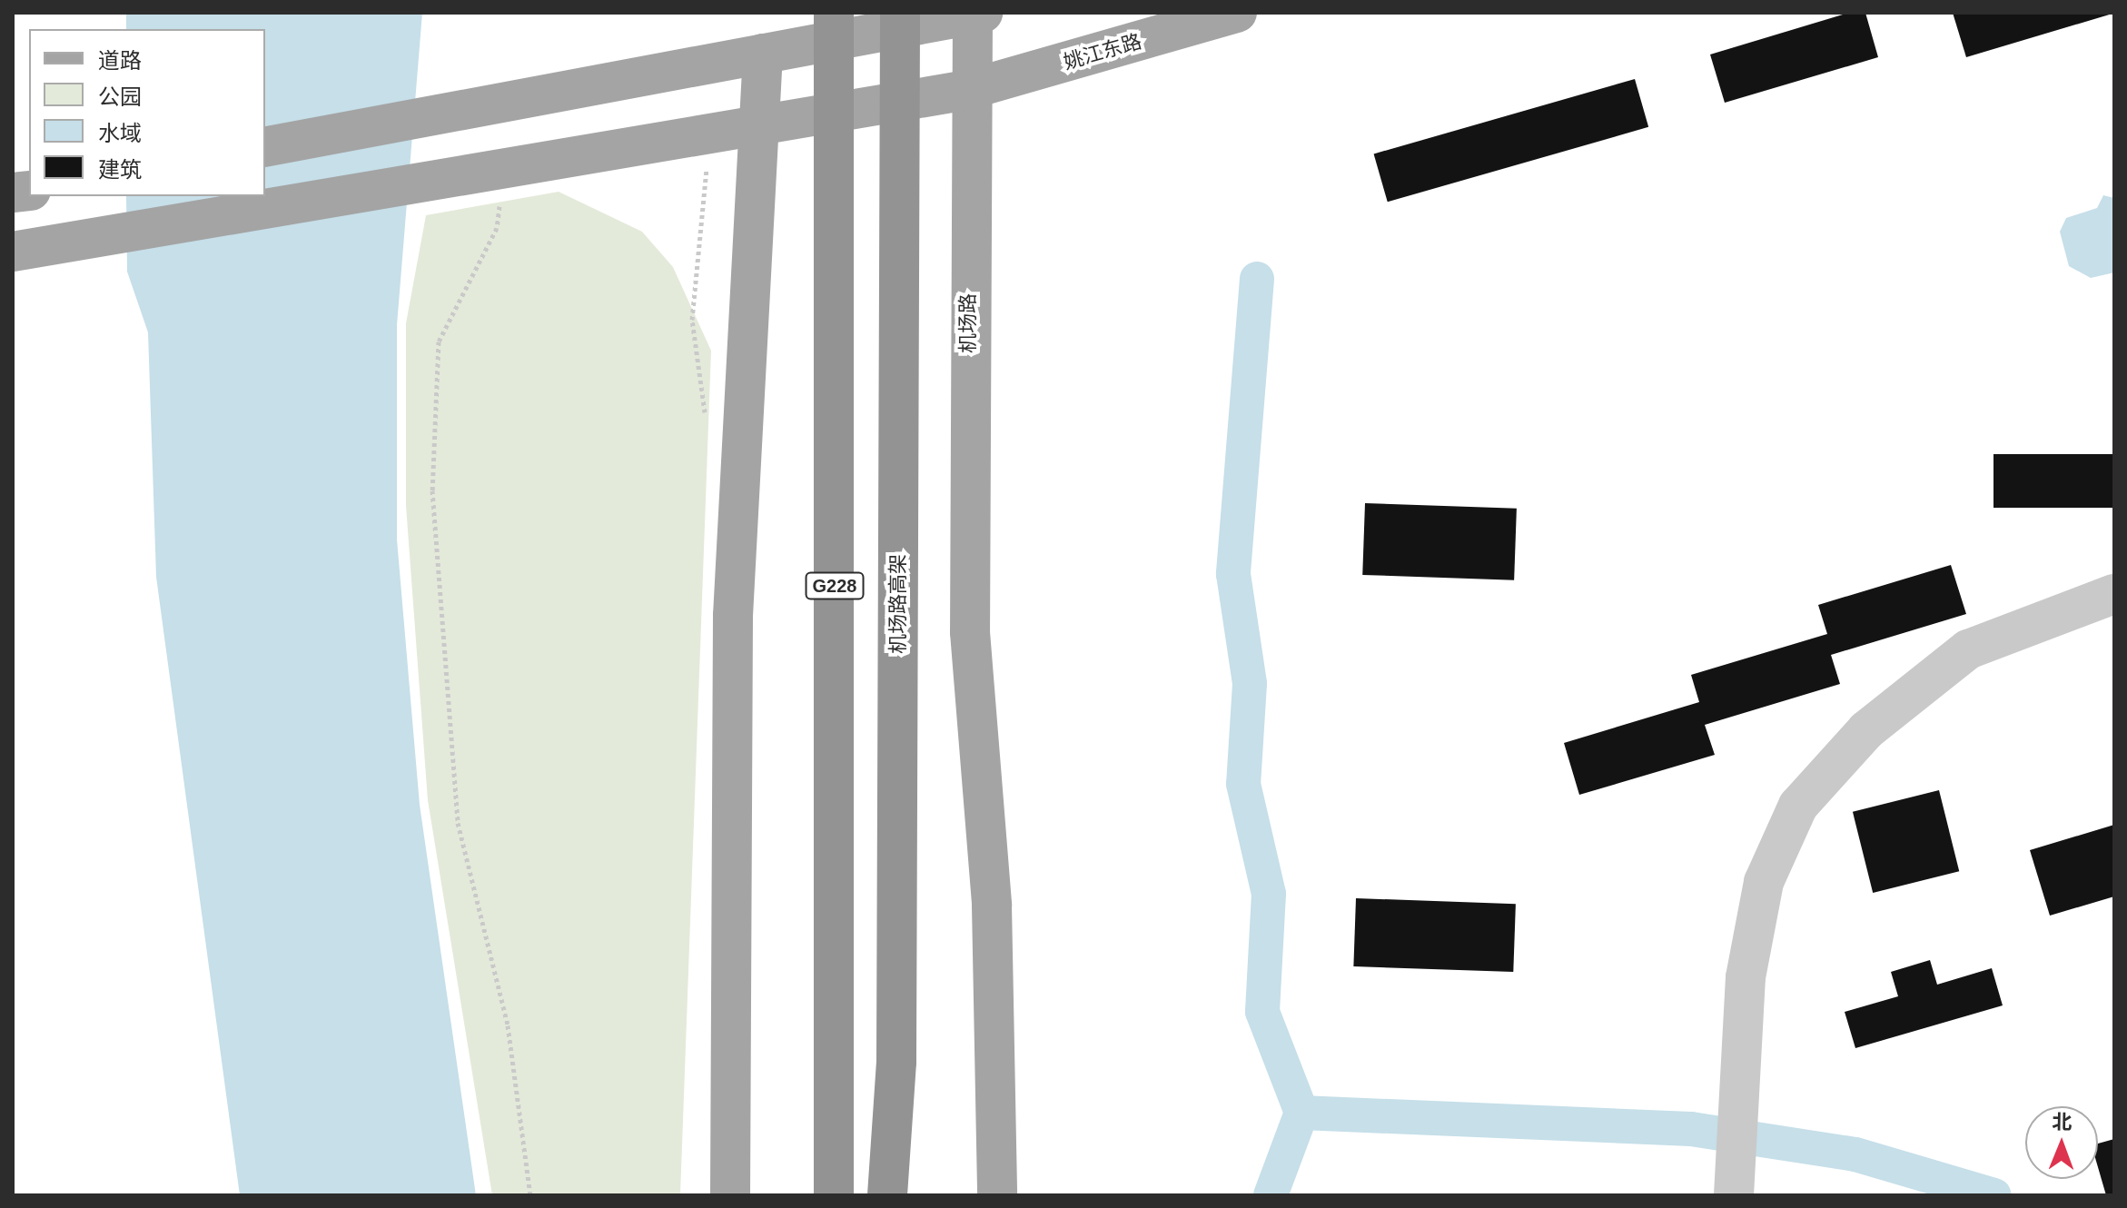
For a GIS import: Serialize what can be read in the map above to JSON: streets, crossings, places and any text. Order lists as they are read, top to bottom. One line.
{"streets":{"highway":["G228","机场路高架"],"main road":["姚江东路","机场路"]},"crossings":[["姚江东路","机场路"]],"legend":["道路","公园","水域","建筑"],"north":"top"}
